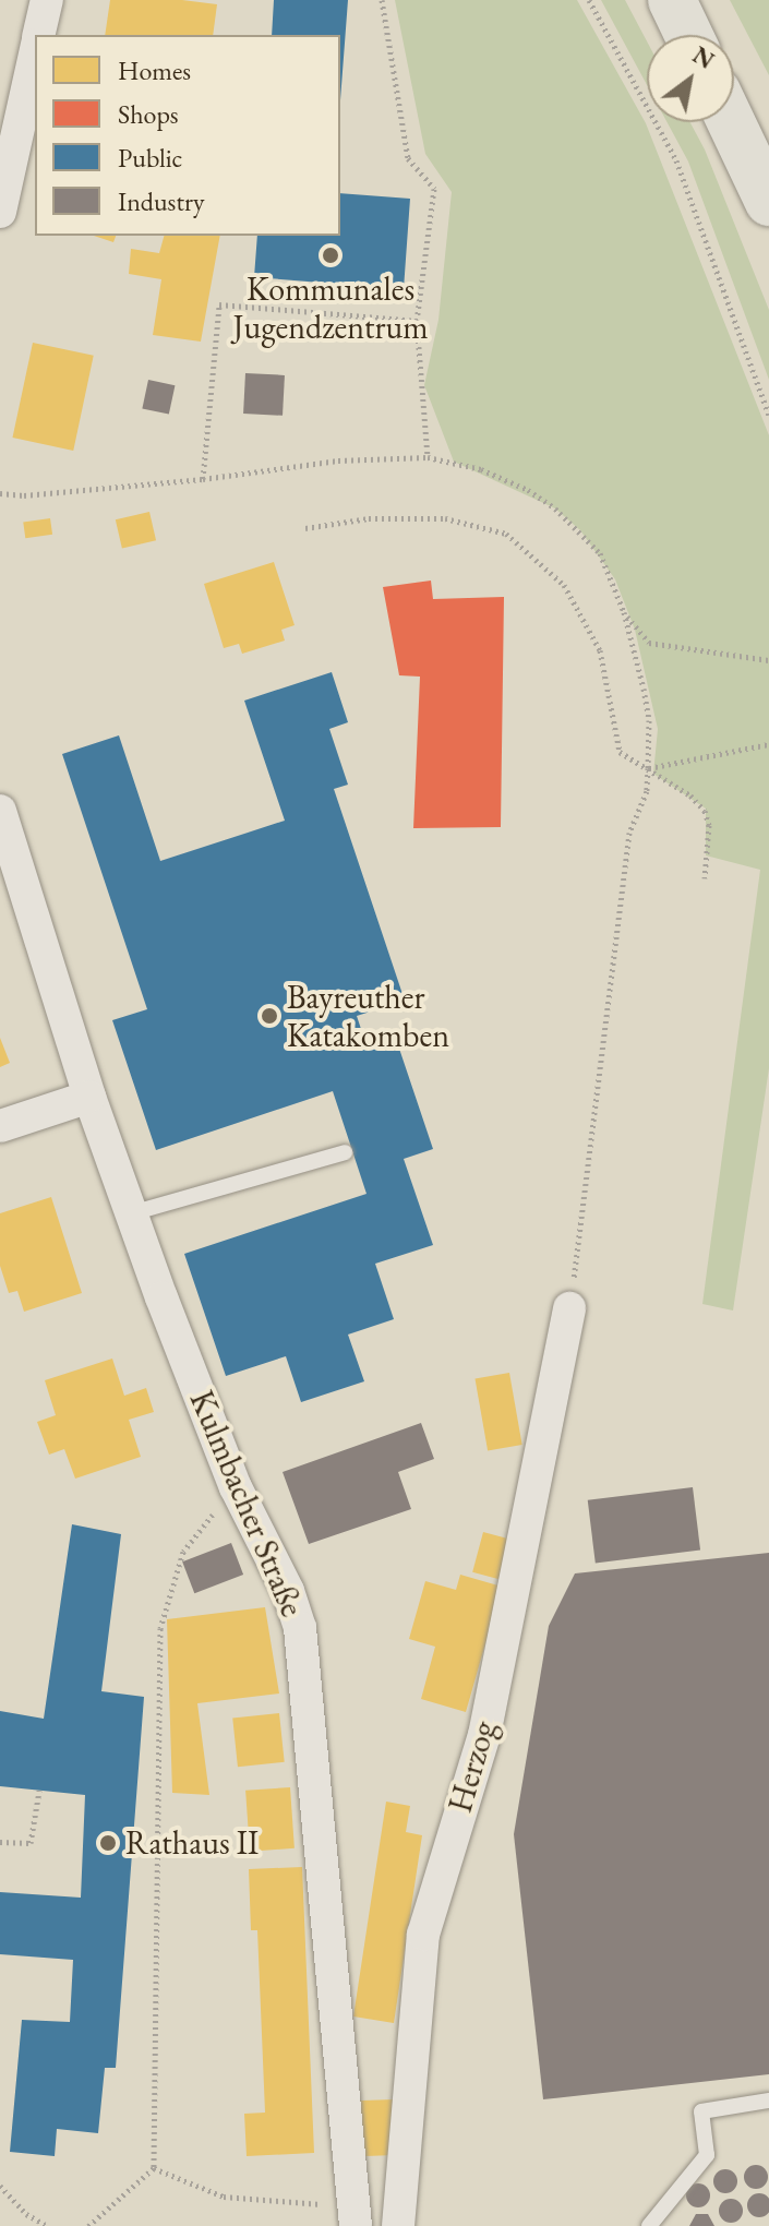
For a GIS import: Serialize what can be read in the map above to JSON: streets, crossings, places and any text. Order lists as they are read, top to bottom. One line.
{"streets":{"street":["Kulmbacher Straße","Herzog"]},"places":["Kommunales Jugendzentrum","Bayreuther Katakomben","Rathaus II"],"legend":["Homes","Shops","Public","Industry"],"north":"top right"}
